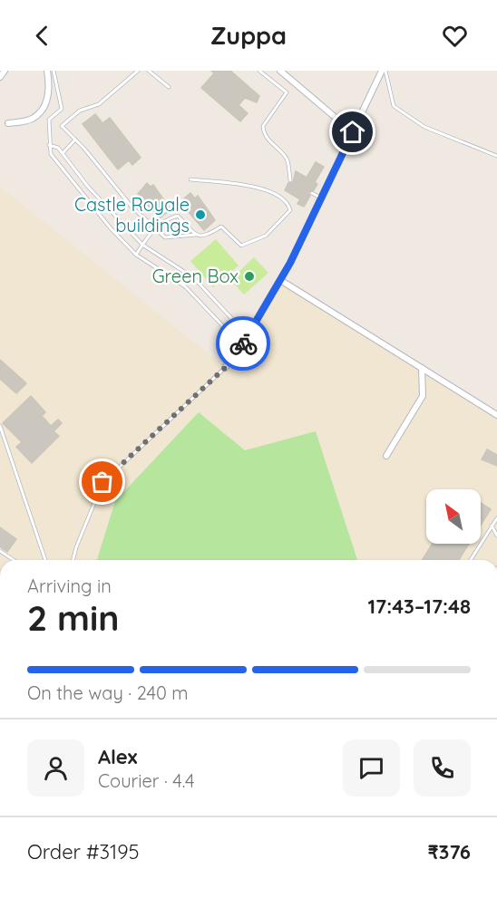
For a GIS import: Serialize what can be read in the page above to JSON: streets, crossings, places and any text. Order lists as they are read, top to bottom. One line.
{"places":["Castle Royale buildings","Green Box"],"north":"top left","page":{"header":"Zuppa","heading":["2 min","Arriving in","17:43–17:48"],"panel":["Alex","Courier · 4.4","Order #3195","₹376"],"bar":"On the way · 240 m"}}
